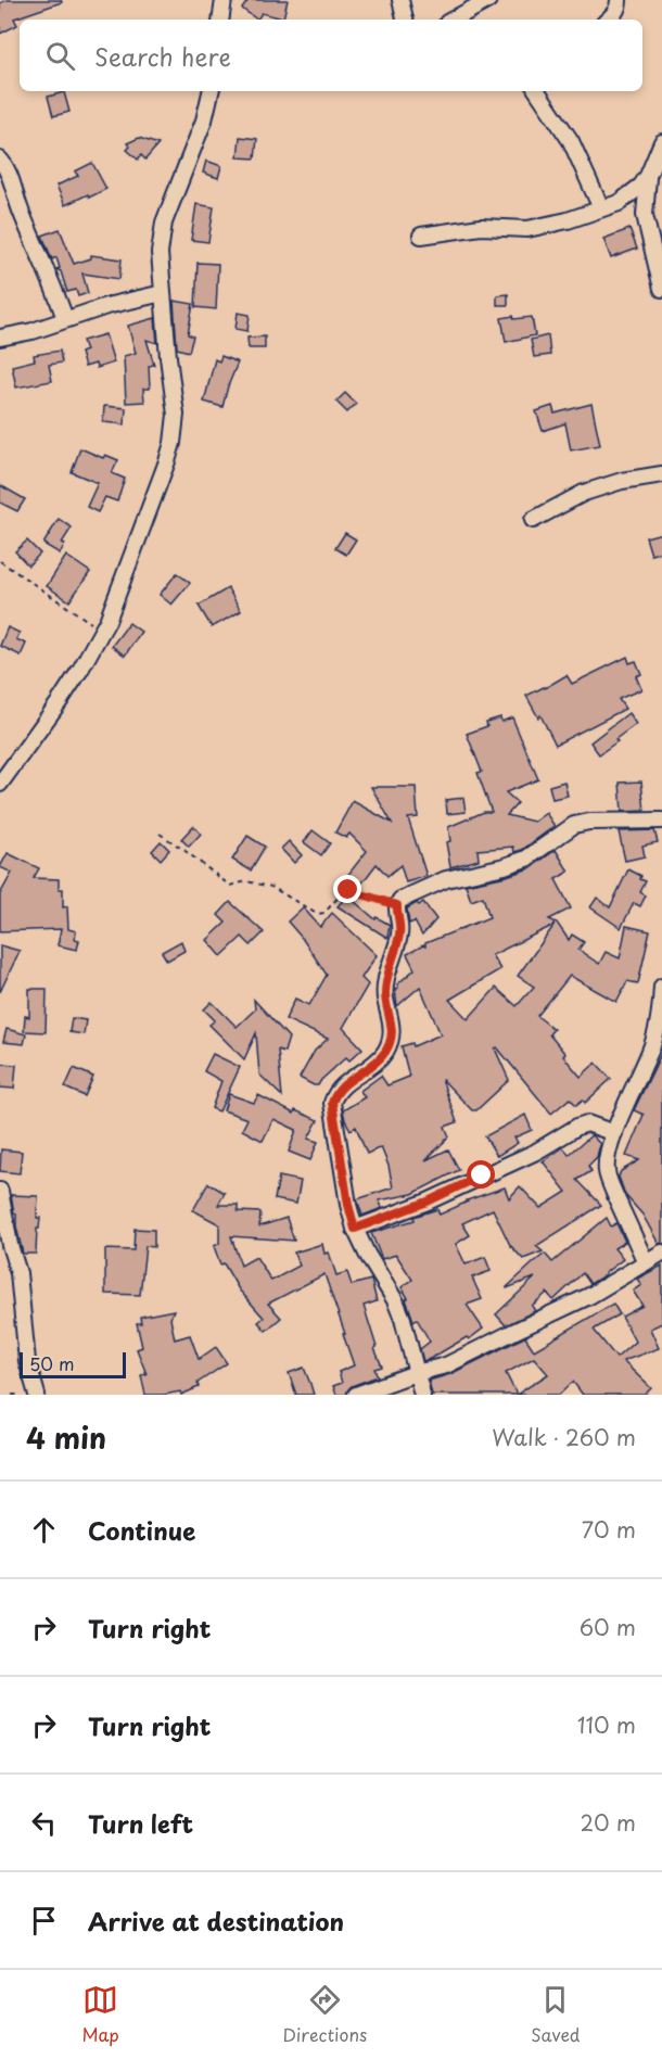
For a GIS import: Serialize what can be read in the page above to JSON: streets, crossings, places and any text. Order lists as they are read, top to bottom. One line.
{"scale_bar":"50 m","page":{"search":"Search here","scale":"50 m","heading":["4 min","Walk · 260 m"],"list":[["Continue","70 m"],["Turn right","60 m"],["Turn right","110 m"],["Turn left","20 m"],"Arrive at destination"],"nav":["Map","Directions","Saved"]}}
